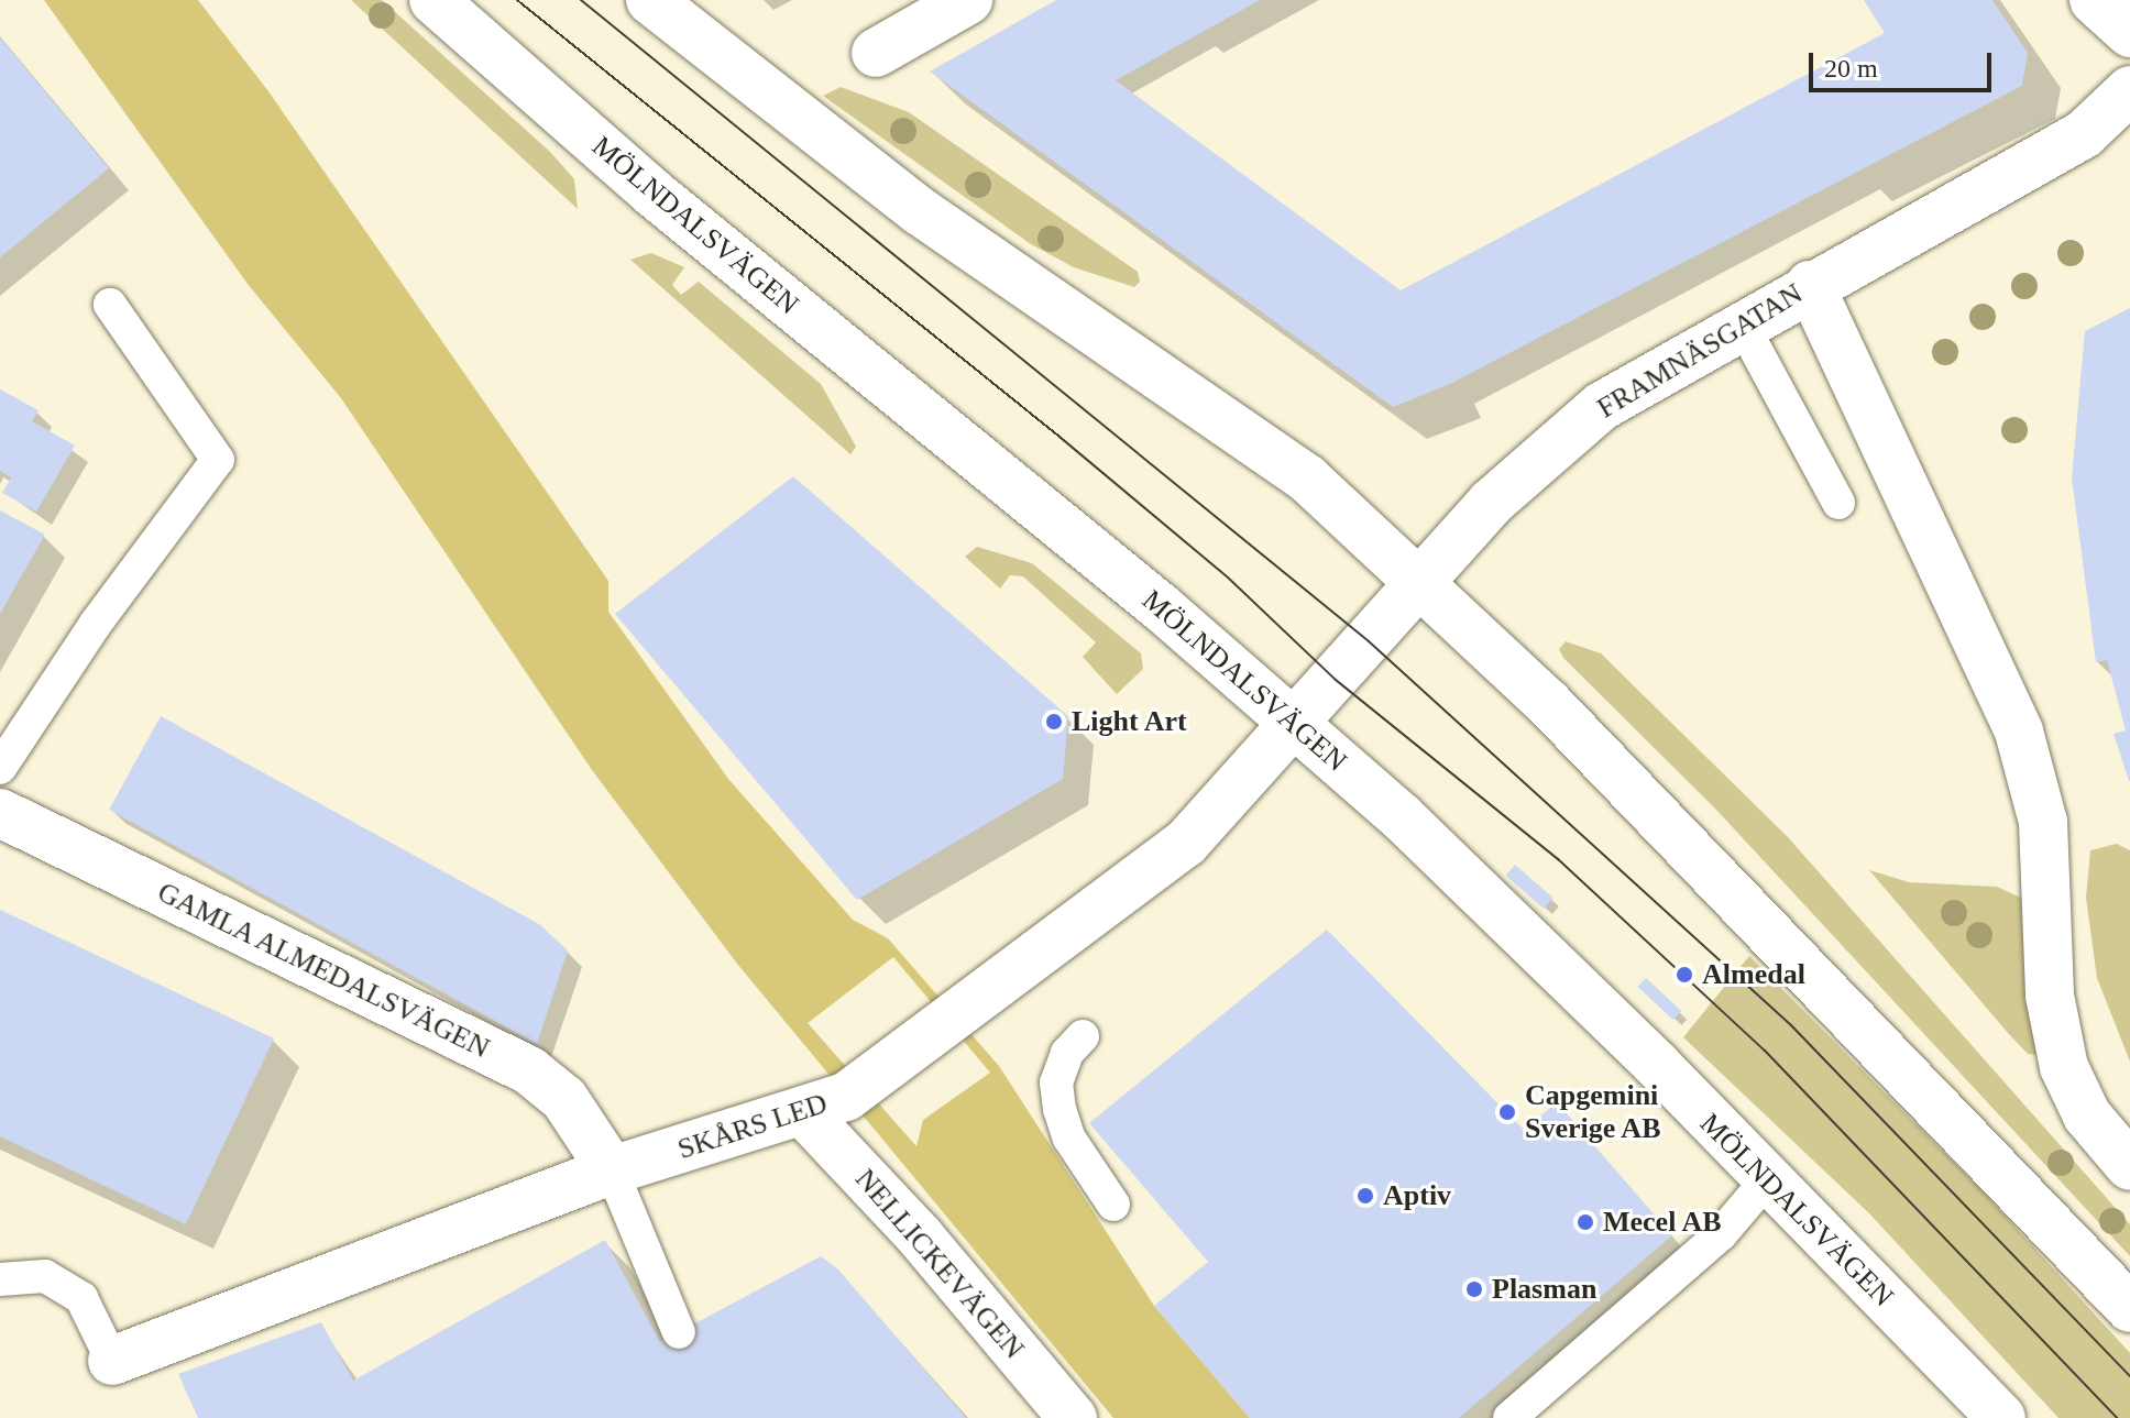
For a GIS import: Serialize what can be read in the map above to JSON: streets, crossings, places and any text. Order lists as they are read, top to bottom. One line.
{"streets":{"street":["MÖLNDALSVÄGEN","FRAMNÄSGATAN","GAMLA ALMEDALSVÄGEN","SKÅRS LED","NELLICKEVÄGEN"]},"crossings":[["MÖLNDALSVÄGEN","FRAMNÄSGATAN"],["MÖLNDALSVÄGEN","SKÅRS LED"],["FRAMNÄSGATAN","SKÅRS LED"],["GAMLA ALMEDALSVÄGEN","SKÅRS LED"],["SKÅRS LED","NELLICKEVÄGEN"]],"places":["Light Art","Almedal","Capgemini Sverige AB","Aptiv","Mecel AB","Plasman"],"scale_bar":"20 m"}
